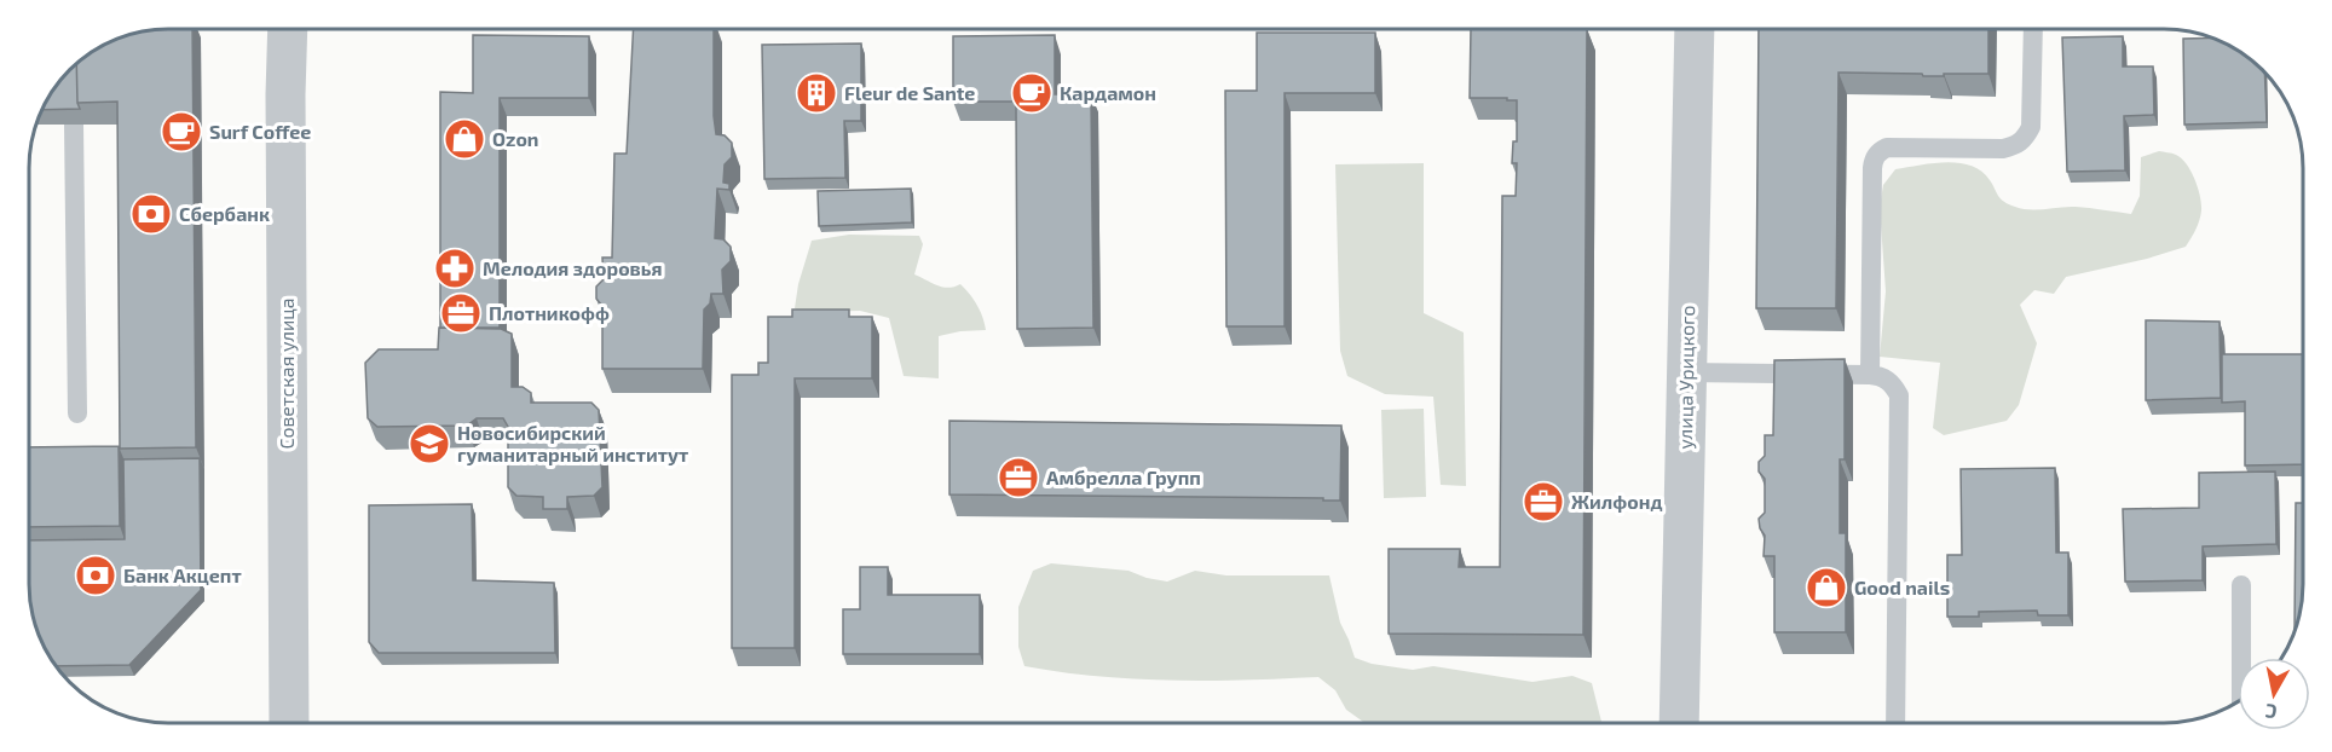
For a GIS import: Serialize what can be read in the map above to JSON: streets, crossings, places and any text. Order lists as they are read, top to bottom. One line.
{"streets":{"street":["Советская улица","улица Урицкого"]},"places":{"building":["Fleur de Sante"],"cafe":["Кардамон","Surf Coffee"],"shop":["Ozon","Good nails"],"bank":["Сбербанк","Банк Акцепт"],"pharmacy":["Мелодия здоровья"],"office":["Плотникофф","Амбрелла Групп","Жилфонд"],"school or university":["Новосибирский гуманитарный институт"]},"north":"bottom"}
